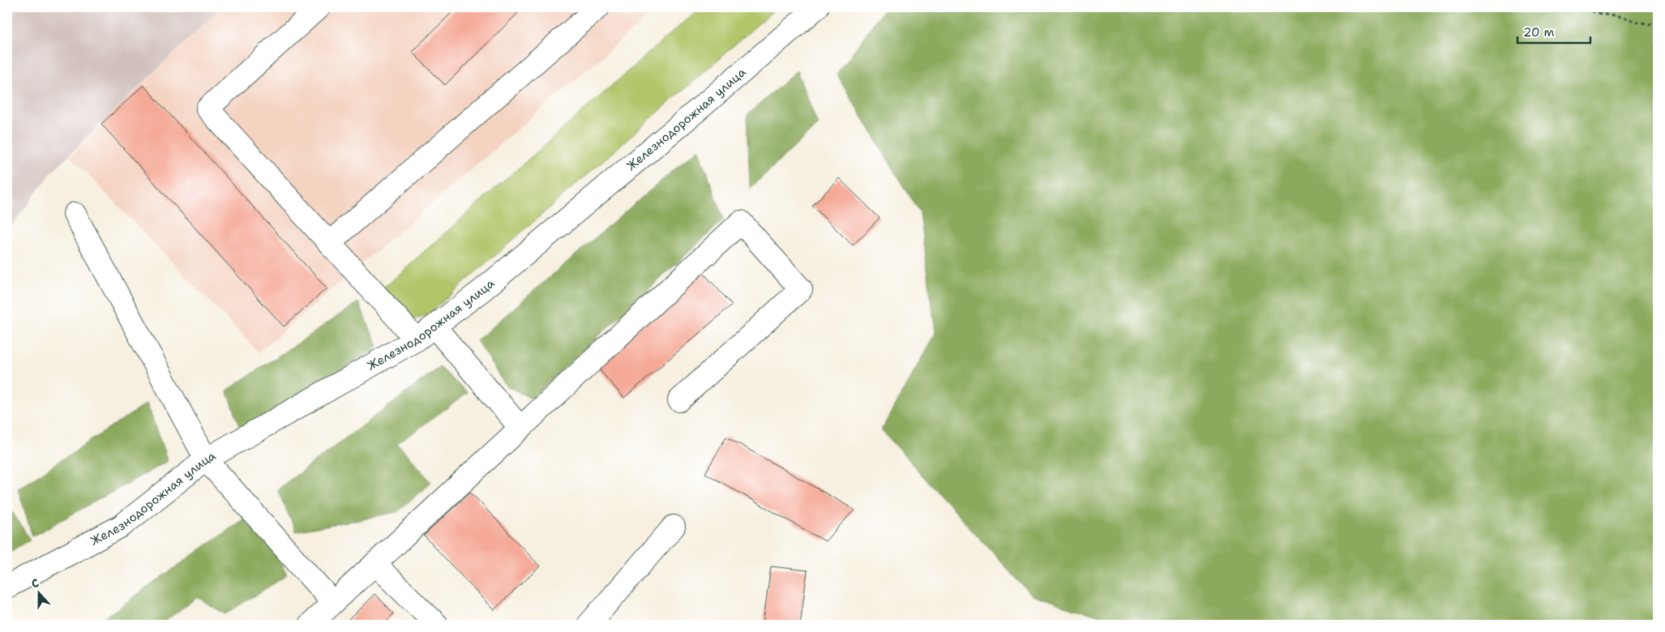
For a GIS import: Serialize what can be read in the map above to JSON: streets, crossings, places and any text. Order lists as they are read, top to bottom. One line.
{"streets":{"street":["Железнодорожная улица"]},"scale_bar":"20 m","north":"top"}
